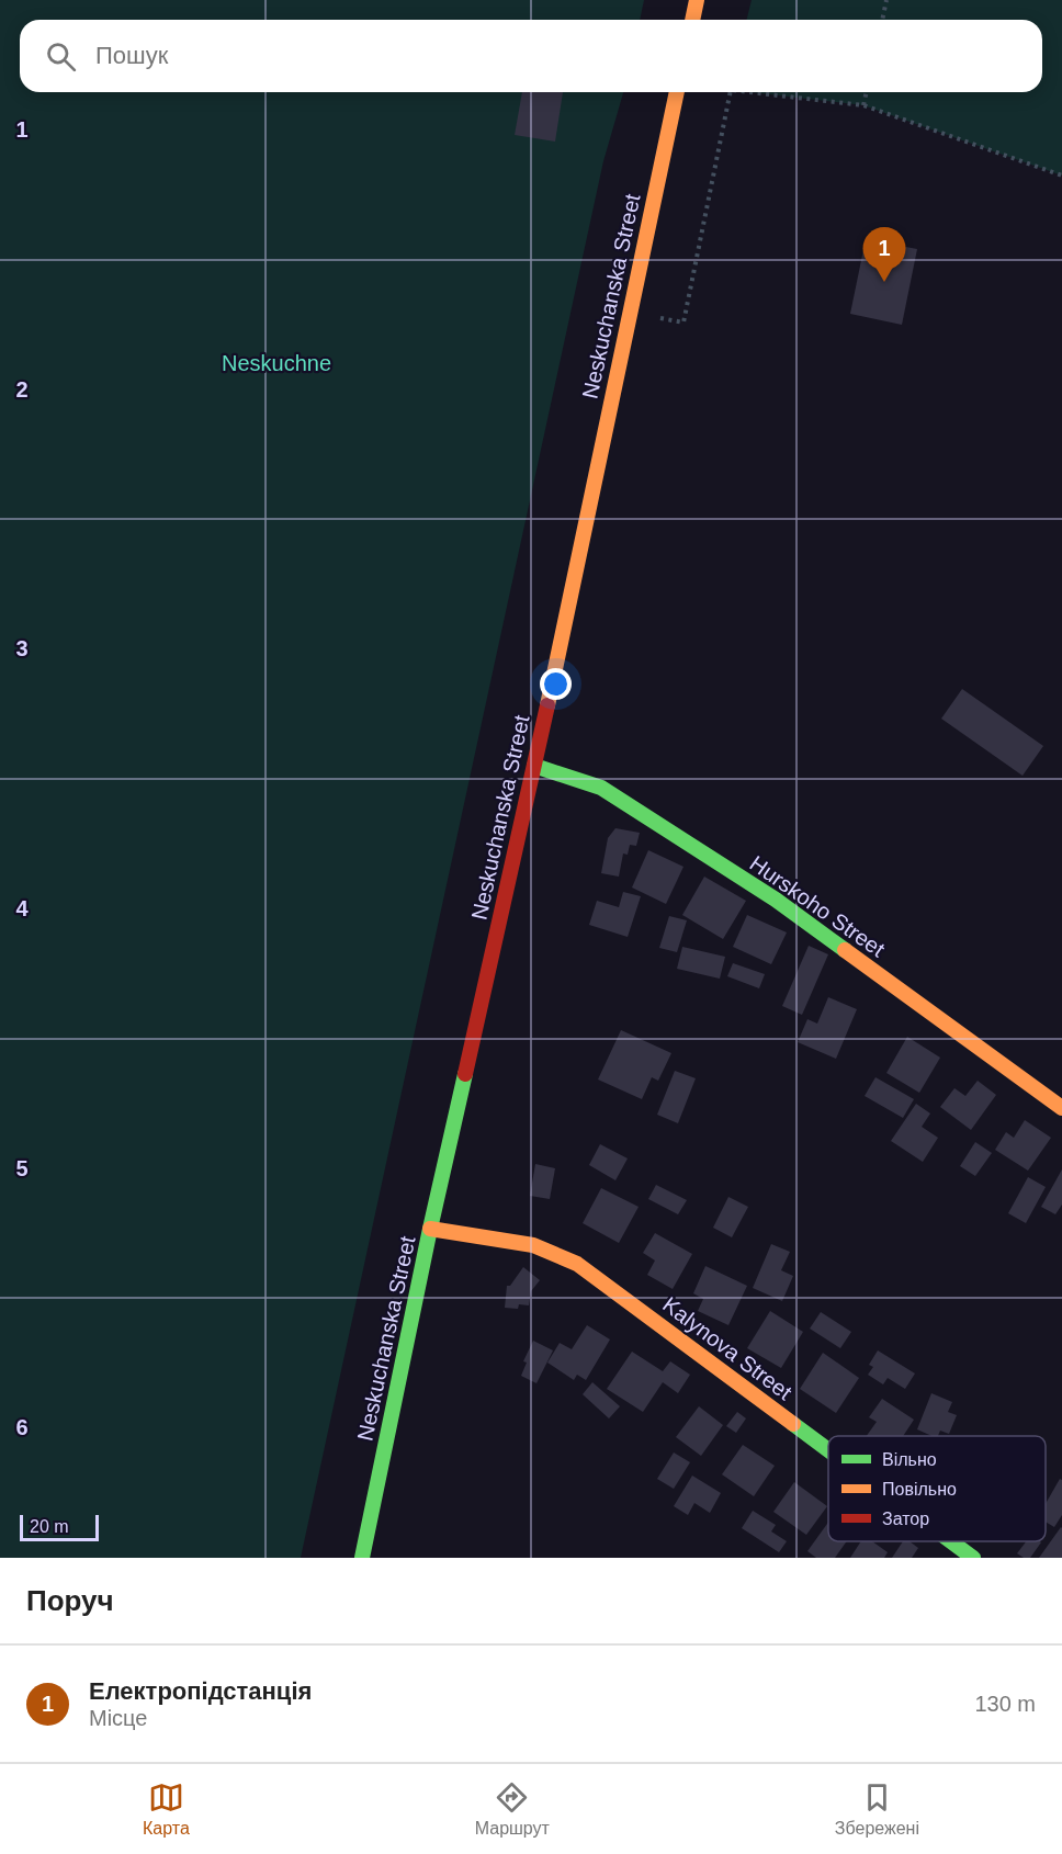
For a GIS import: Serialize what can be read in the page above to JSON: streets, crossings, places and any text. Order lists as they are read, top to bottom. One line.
{"streets":{"street":["Neskuchanska Street","Hurskoho Street","Kalynova Street"]},"crossings":[["Neskuchanska Street","Hurskoho Street"],["Neskuchanska Street","Kalynova Street"]],"parks":["Neskuchne"],"legend":["Вільно","Повільно","Затор"],"scale_bar":"20 m","page":{"search":"Пошук","pins":"1","scale":"20 m","heading":"Поруч","list":[{"mark":"1","name":"Електропідстанція","note":"Місце","value":"130 m"}],"nav":["Карта","Маршрут","Збережені"]},"grid":{"rows":["1","2","3","4","5","6"]}}
